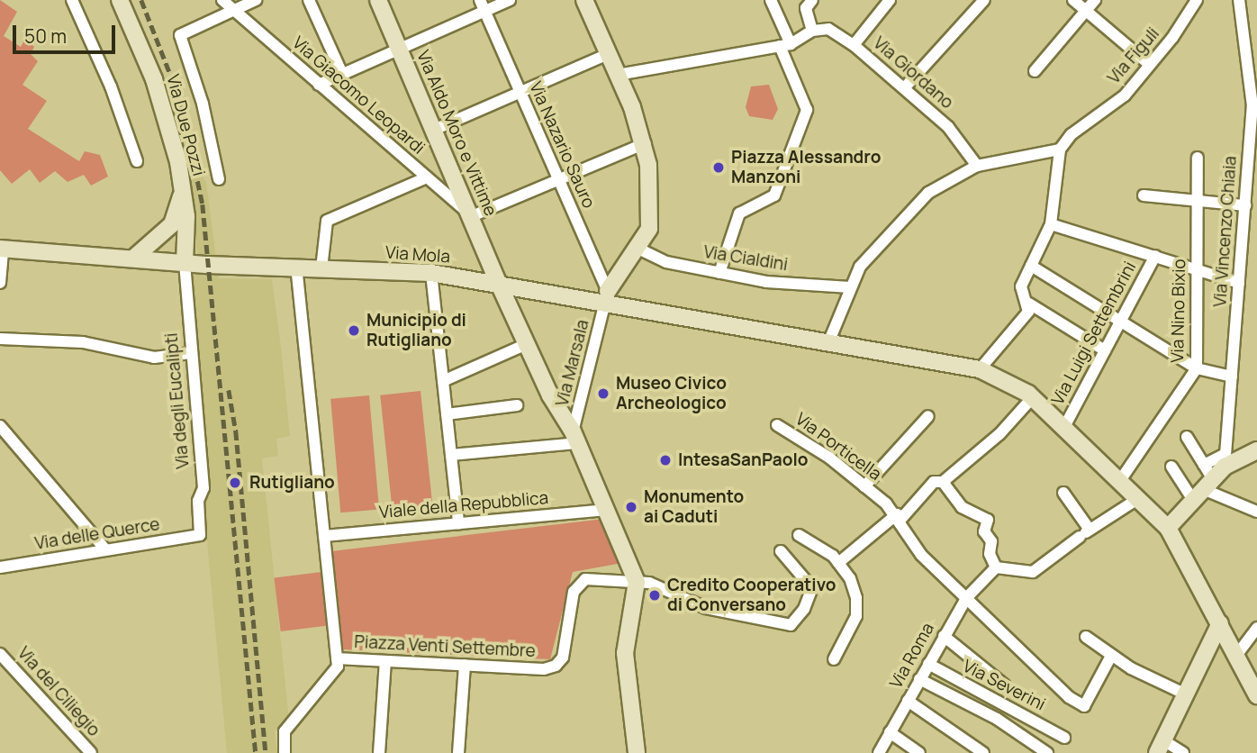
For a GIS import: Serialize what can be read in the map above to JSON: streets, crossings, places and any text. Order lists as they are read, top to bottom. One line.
{"streets":{"main road":["Via Due Pozzi","Via Aldo Moro e Vittime","Via Mola"],"street":["Via Figuli","Via Giordano","Via Giacomo Leopardi","Via Nazario Sauro","Via Vincenzo Chiaia","Via Cialdini","Via Nino Bixio","Via Luigi Settembrini","Via Marsala","Via degli Eucalipti","Via Porticella","Viale della Repubblica","Via delle Querce","Piazza Venti Settembre","Via Roma","Via Severini","Via del Ciliegio"]},"crossings":[["Via Giacomo Leopardi","Via Aldo Moro e Vittime"],["Via Due Pozzi","Via Mola"],["Via Due Pozzi","Via degli Eucalipti"],["Via Aldo Moro e Vittime","Via Mola"],["Via Aldo Moro e Vittime","Via Marsala"],["Via Aldo Moro e Vittime","Viale della Repubblica"],["Via Aldo Moro e Vittime","Piazza Venti Settembre"],["Via Nazario Sauro","Via Mola"],["Via Nazario Sauro","Via Marsala"],["Via Mola","Via Nino Bixio"],["Via Mola","Via Luigi Settembrini"],["Via Mola","Via Marsala"],["Via Mola","Via degli Eucalipti"],["Via degli Eucalipti","Via delle Querce"],["Via Porticella","Via Roma"],["Via Roma","Via Severini"]],"places":["Piazza Alessandro Manzoni","Municipio di Rutigliano","Museo Civico Archeologico","IntesaSanPaolo","Rutigliano","Monumento ai Caduti","Credito Cooperativo di Conversano"],"scale_bar":"50 m"}
